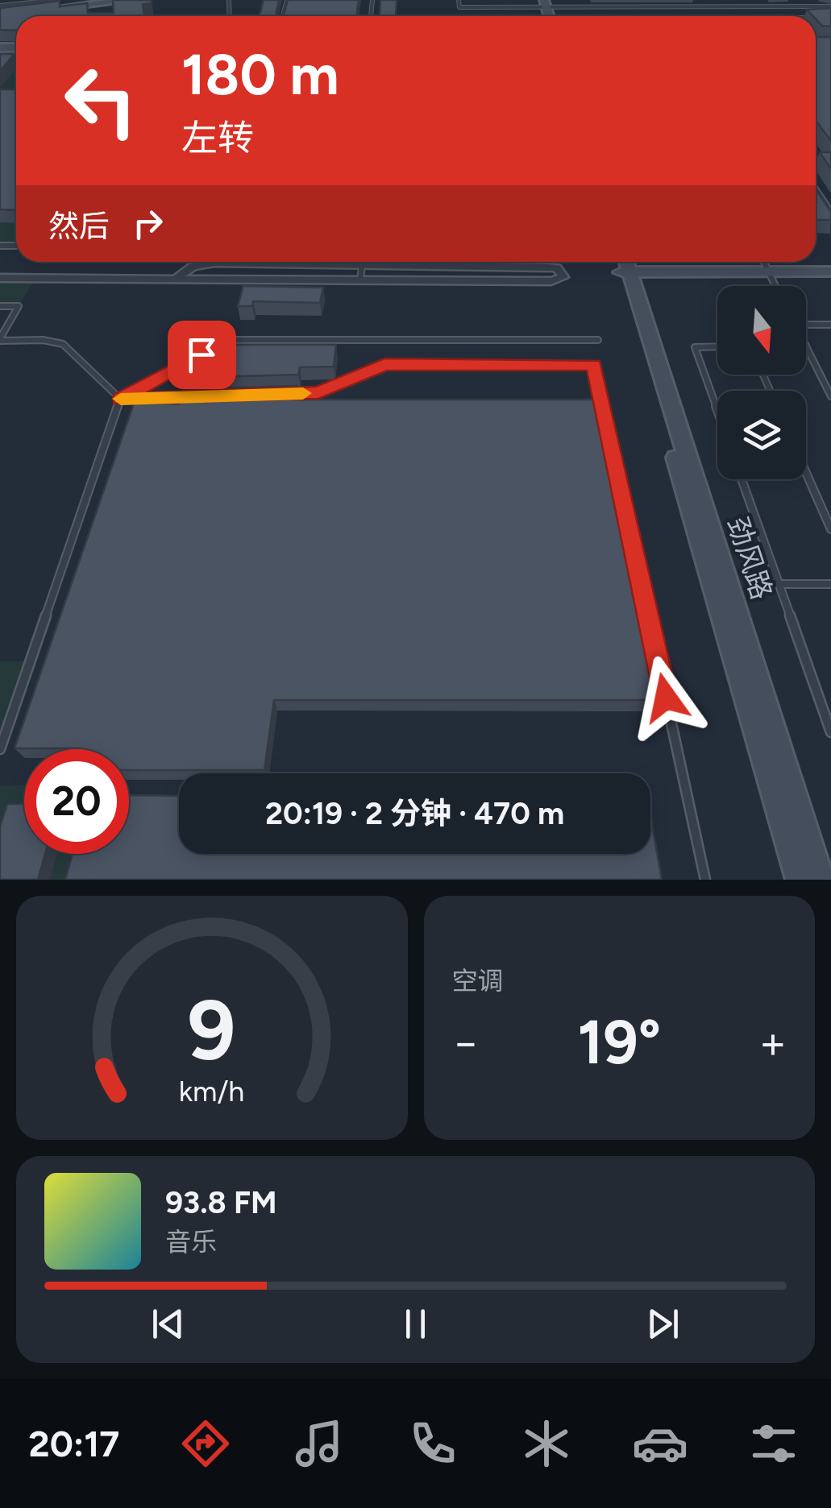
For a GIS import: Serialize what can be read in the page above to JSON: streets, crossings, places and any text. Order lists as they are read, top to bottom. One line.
{"streets":{"street":["劲风路"]},"north":"bottom","page":{"turn":["180 m","左转"],"then":"然后","limit":"20","trip":"20:19 · 2 分钟 · 470 m","tile":"空调","heat":["−","19°","+"],"song":["93.8 FM","音乐"],"tabs":"20:17","gauge":["9","km/h"]}}
